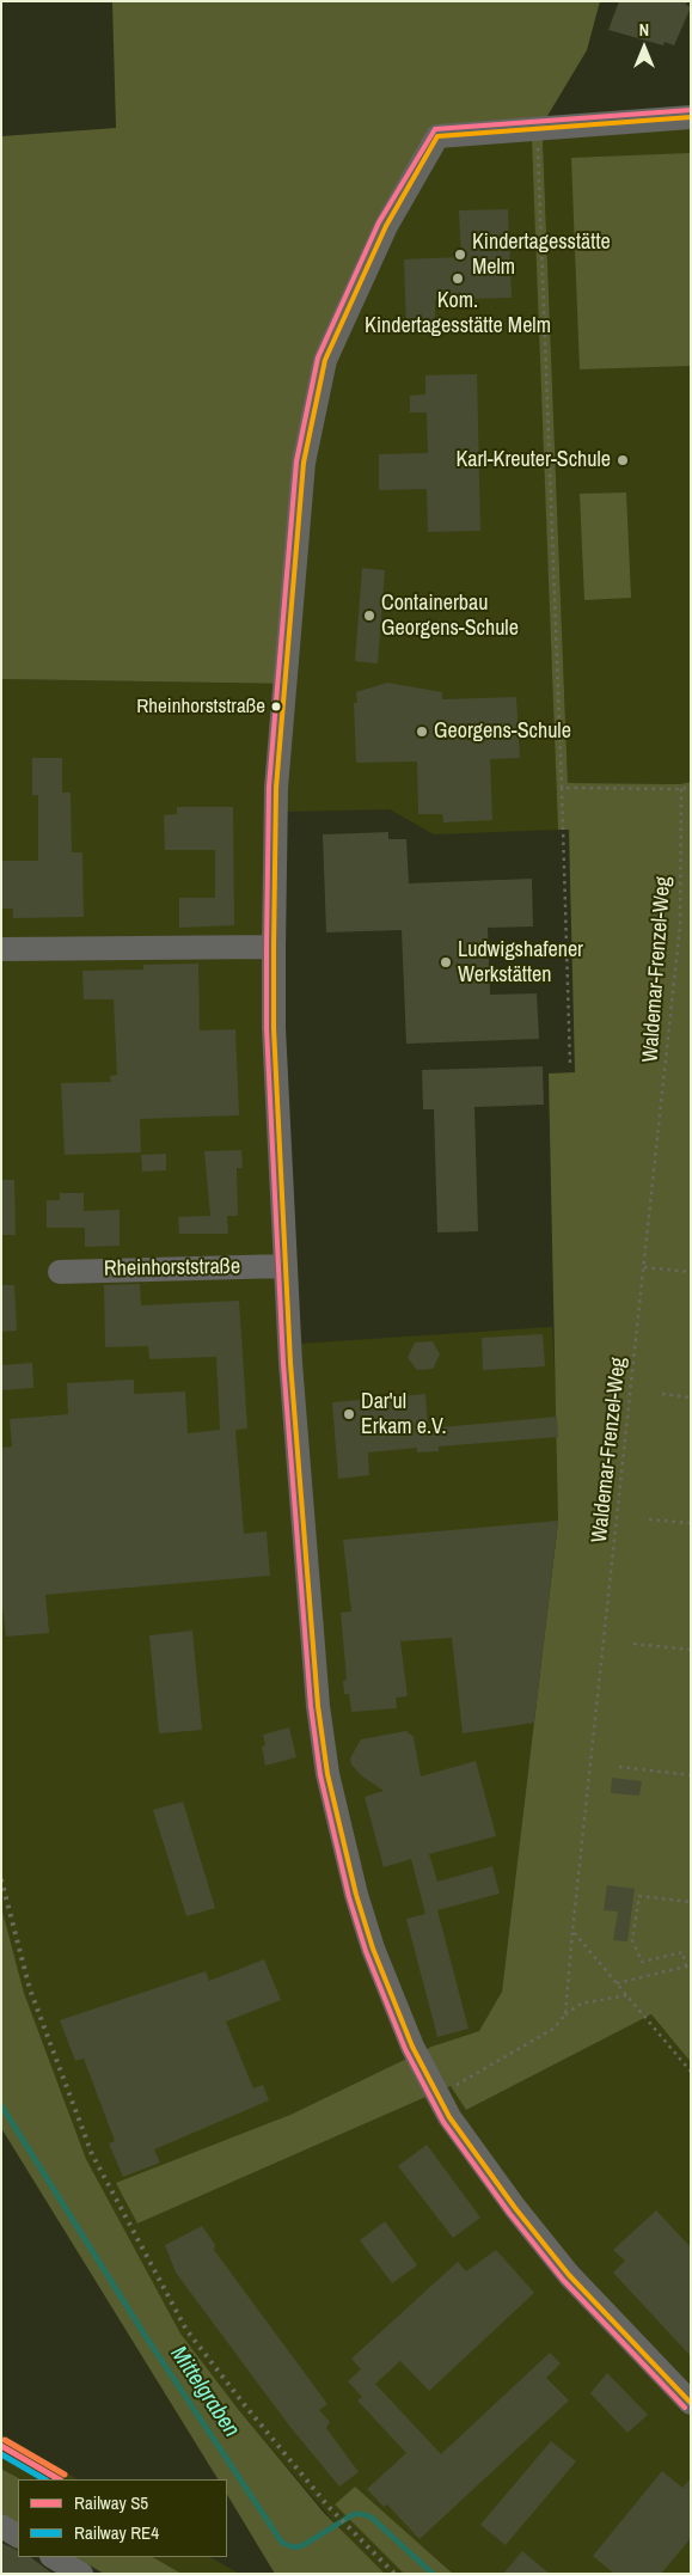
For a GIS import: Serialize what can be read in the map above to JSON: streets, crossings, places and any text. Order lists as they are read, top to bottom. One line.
{"streets":{"street":["Rheinhorststraße"],"path":["Waldemar-Frenzel-Weg"]},"water":["Mittelgraben"],"places":["Kindertagesstätte Melm","Kom. Kindertagesstätte Melm","Karl-Kreuter-Schule","Containerbau Georgens-Schule","Rheinhorststraße","Georgens-Schule","Ludwigshafener Werkstätten","Dar'ul Erkam e.V."],"lines":["rail line S5","rail line RE4"],"legend":["Railway S5","Railway RE4"],"north":"top"}
